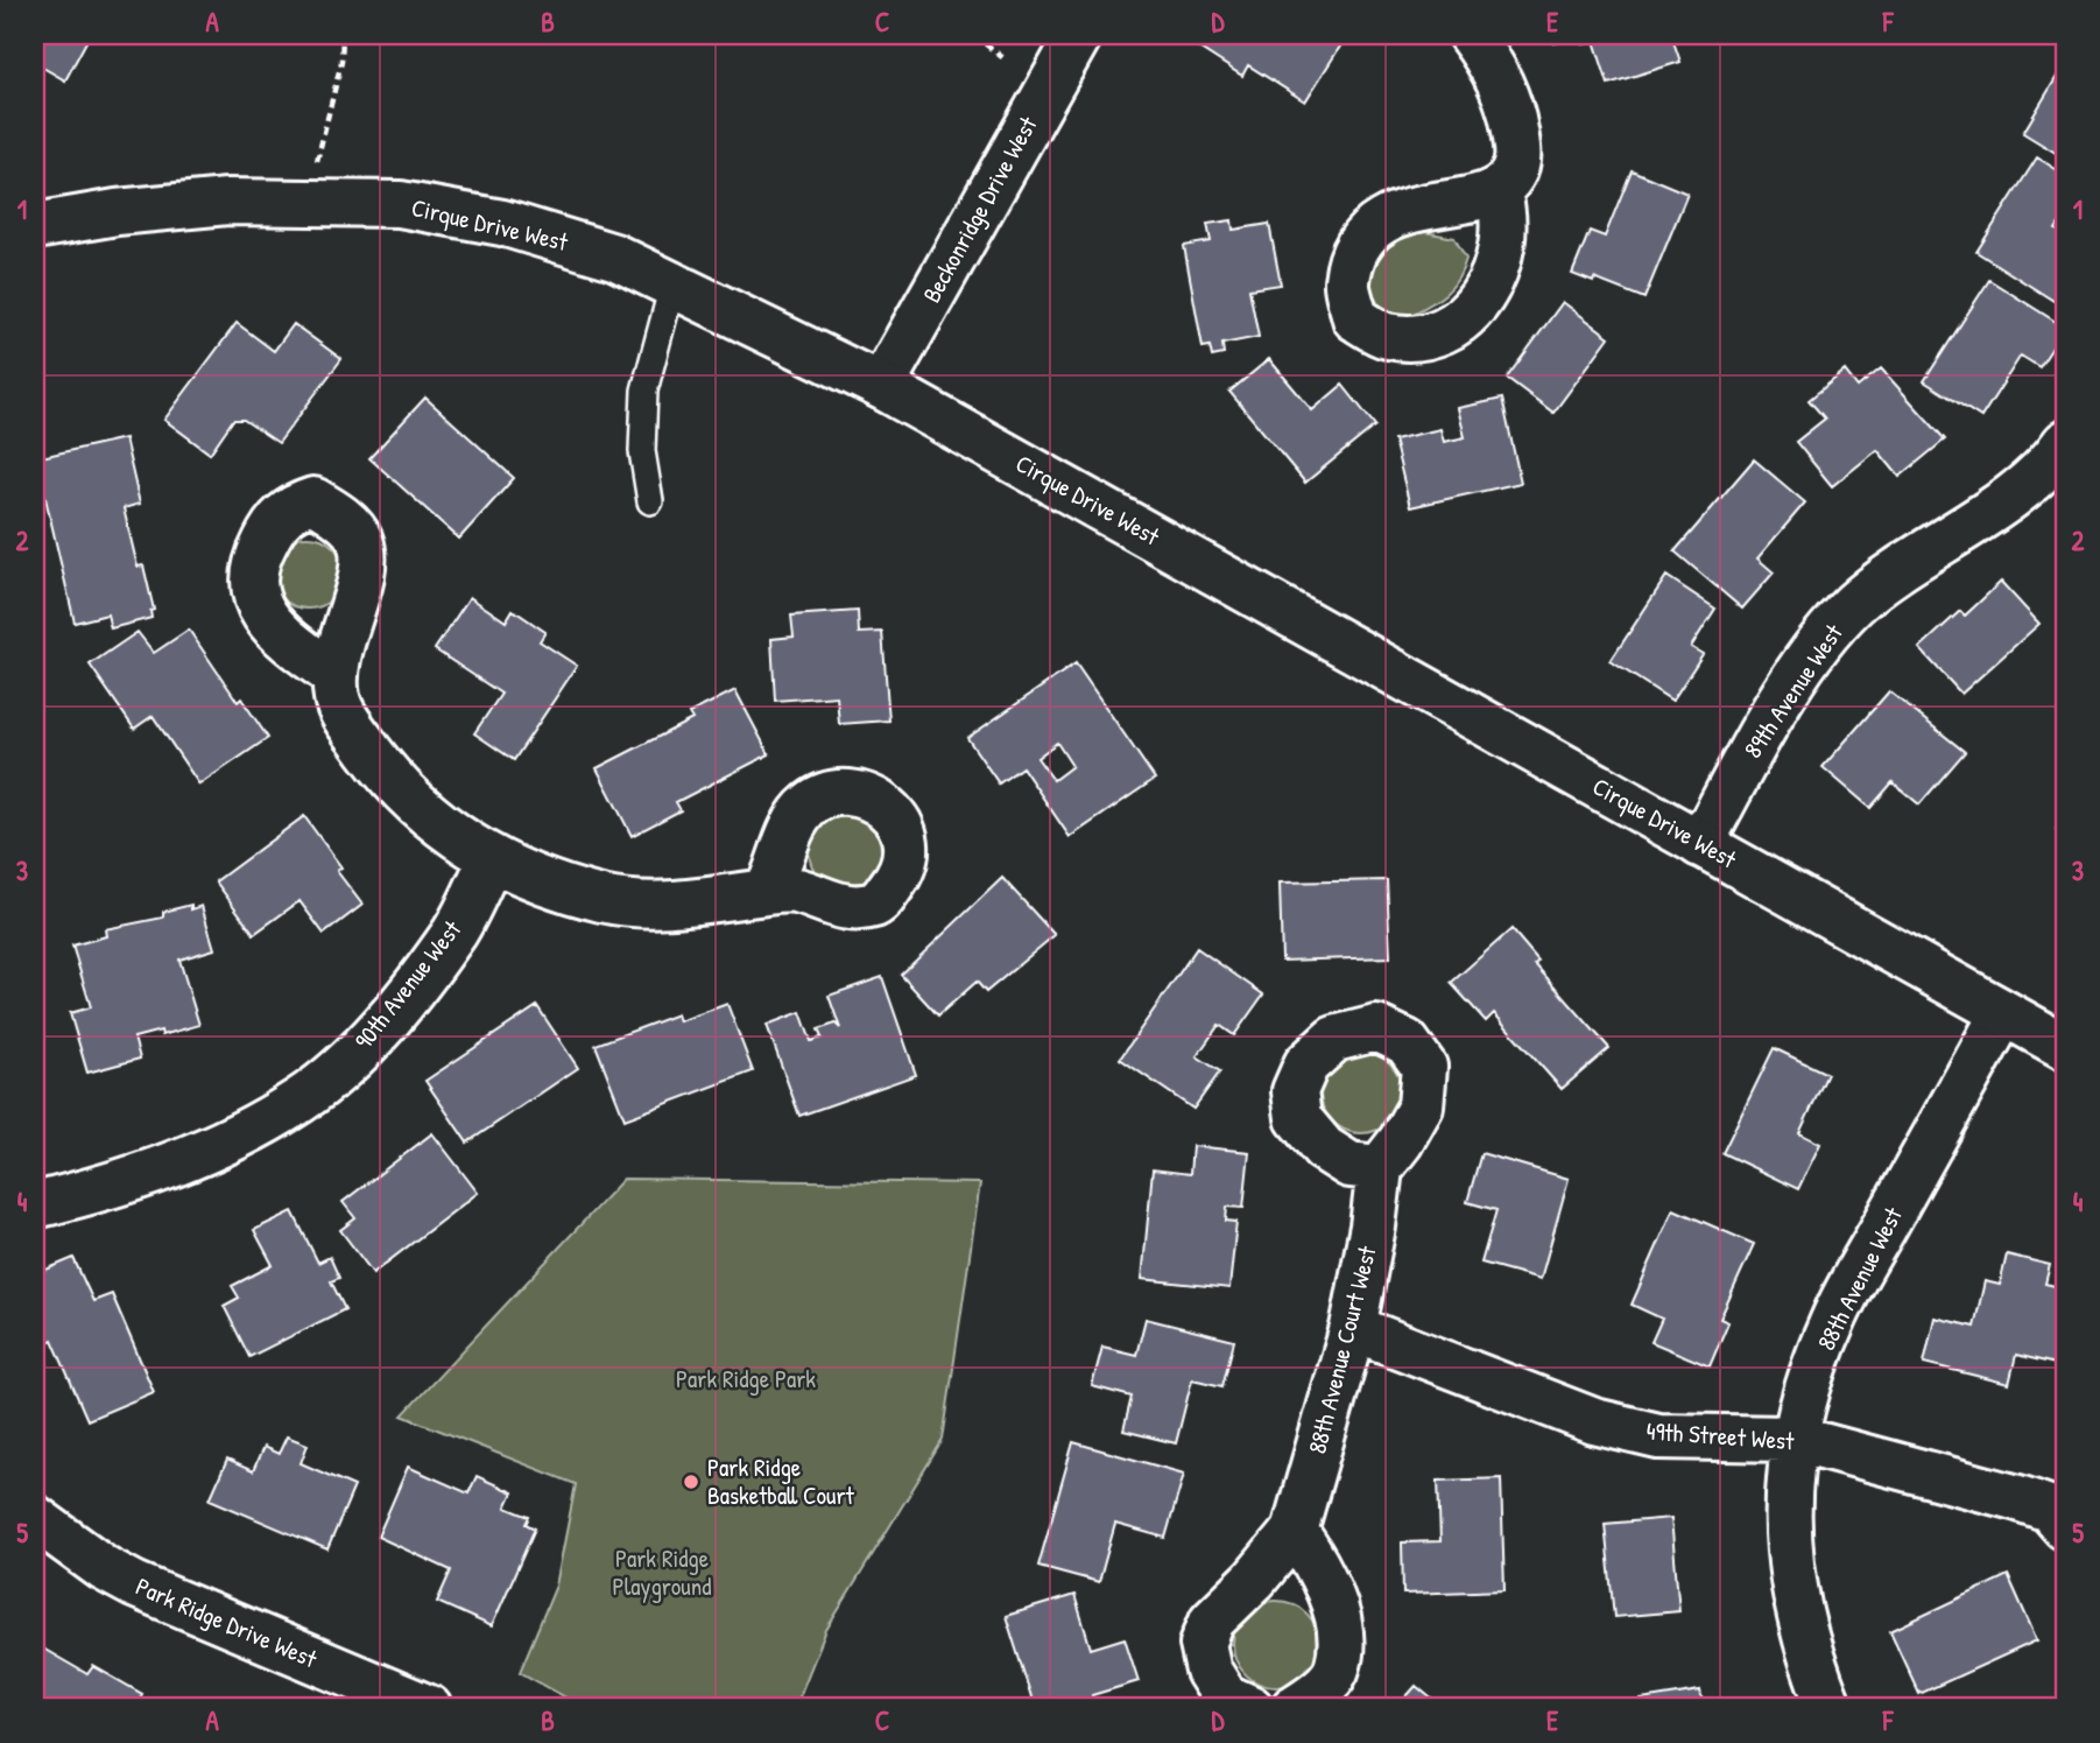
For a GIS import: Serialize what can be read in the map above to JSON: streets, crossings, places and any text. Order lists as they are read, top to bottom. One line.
{"streets":{"street":["Beckonridge Drive West","Cirque Drive West","89th Avenue West","90th Avenue West","88th Avenue West","88th Avenue Court West","49th Street West","Park Ridge Drive West"]},"crossings":[["Beckonridge Drive West","Cirque Drive West"],["Cirque Drive West","89th Avenue West"],["Cirque Drive West","88th Avenue West"],["88th Avenue West","49th Street West"],["88th Avenue Court West","49th Street West"]],"parks":["Park Ridge Park","Park Ridge Playground"],"places":["Park Ridge Basketball Court"],"grid":{"columns":["A","B","C","D","E","F"],"rows":["1","2","3","4","5"]}}
